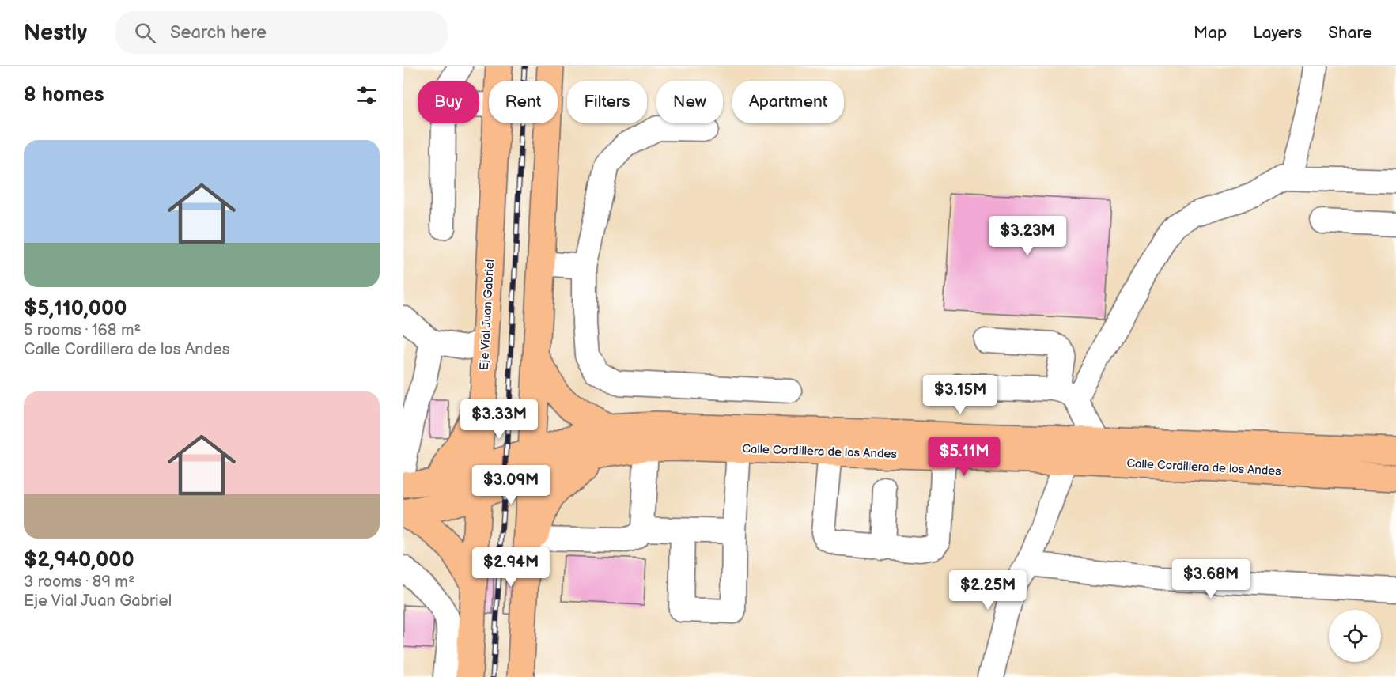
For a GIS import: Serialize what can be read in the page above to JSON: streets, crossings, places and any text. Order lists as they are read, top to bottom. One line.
{"streets":{"main road":["Eje Vial Juan Gabriel","Calle Cordillera de los Andes"]},"crossings":[["Eje Vial Juan Gabriel","Calle Cordillera de los Andes"]],"page":{"header":"Nestly","search":"Search here","nav":["Map","Layers","Share"],"heading":"8 homes","chip":["Buy","Rent","Filters","New","Apartment"],"list":[{"name":"$5,110,000","note":"5 rooms · 168 m² · Calle Cordillera de los Andes"},{"name":"$2,940,000","note":"3 rooms · 89 m² · Eje Vial Juan Gabriel"}],"price":["$3.23M","$3.15M","$3.33M","$5.11M","$3.09M","$2.94M","$3.68M","$2.25M"]}}
